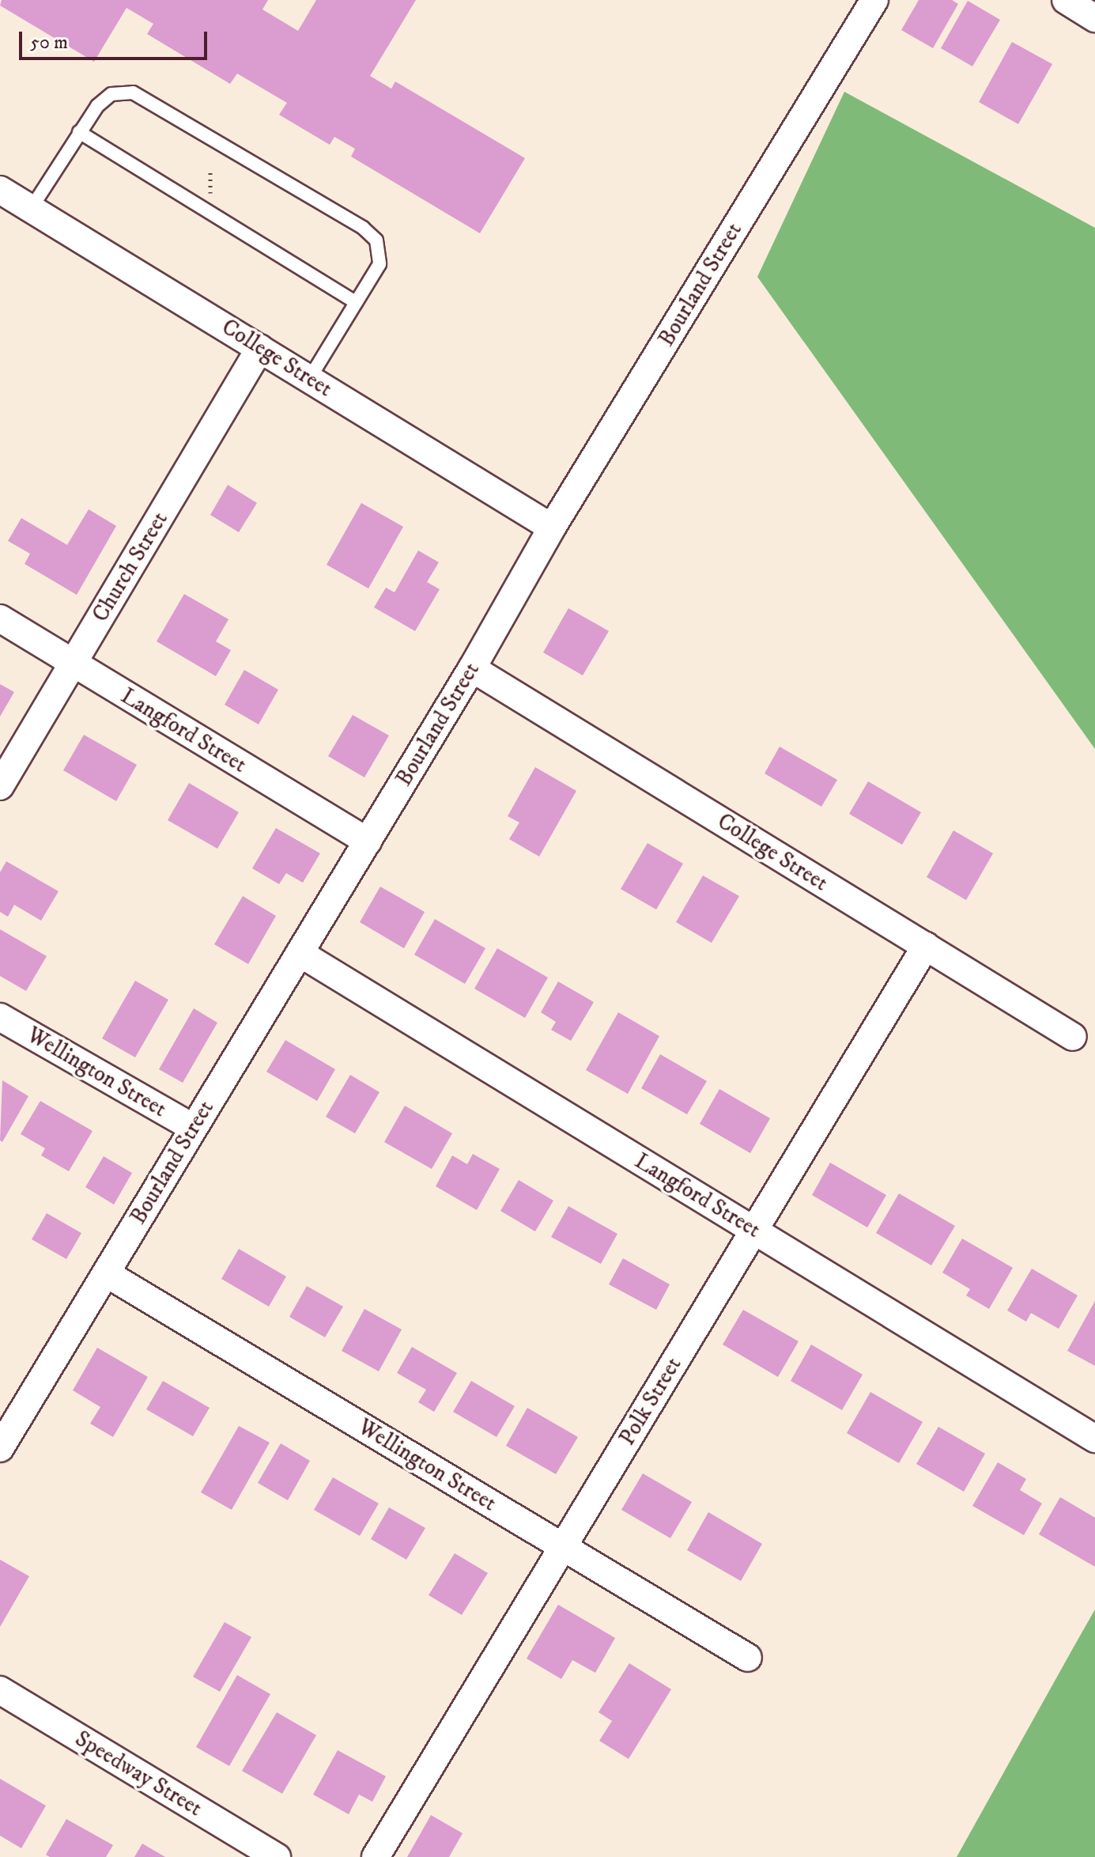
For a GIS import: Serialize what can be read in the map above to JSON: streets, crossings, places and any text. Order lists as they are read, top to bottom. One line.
{"streets":{"street":["Bourland Street","College Street","Church Street","Langford Street","Wellington Street","Polk Street","Speedway Street"]},"crossings":[["Bourland Street","College Street"],["Bourland Street","Langford Street"],["Bourland Street","Wellington Street"],["College Street","Church Street"],["College Street","Polk Street"],["Church Street","Langford Street"],["Langford Street","Polk Street"],["Wellington Street","Polk Street"]],"scale_bar":"50 m"}
